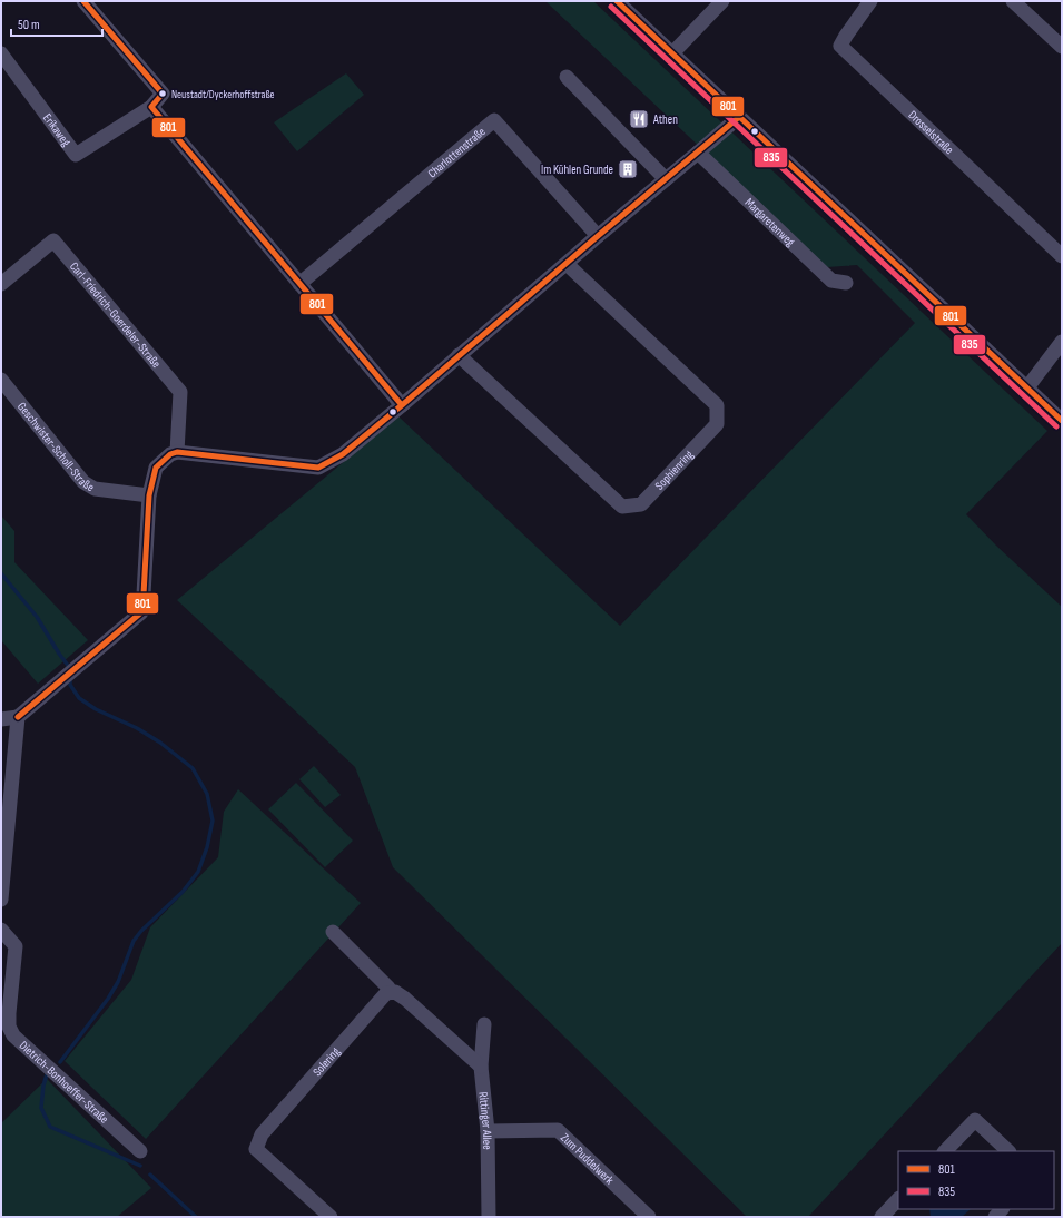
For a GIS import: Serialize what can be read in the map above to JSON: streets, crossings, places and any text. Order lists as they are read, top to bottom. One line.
{"streets":{"street":["Erikaweg","Drosselstraße","Charlottenstraße","Margaretenweg","Carl-Friedrich-Goerdeler-Straße","Geschwister-Scholl-Straße","Sophienring","Solering","Dietrich-Bonhoeffer-Straße","Rittinger Allee","Zum Puddelwerk"]},"crossings":[["Rittinger Allee","Zum Puddelwerk"]],"places":{"other":["Neustadt/Dyckerhoffstraße"],"restaurant":["Athen"],"building":["Im Kühlen Grunde"]},"lines":["transit line 801","transit line 835"],"legend":["801","835"],"scale_bar":"50 m"}
